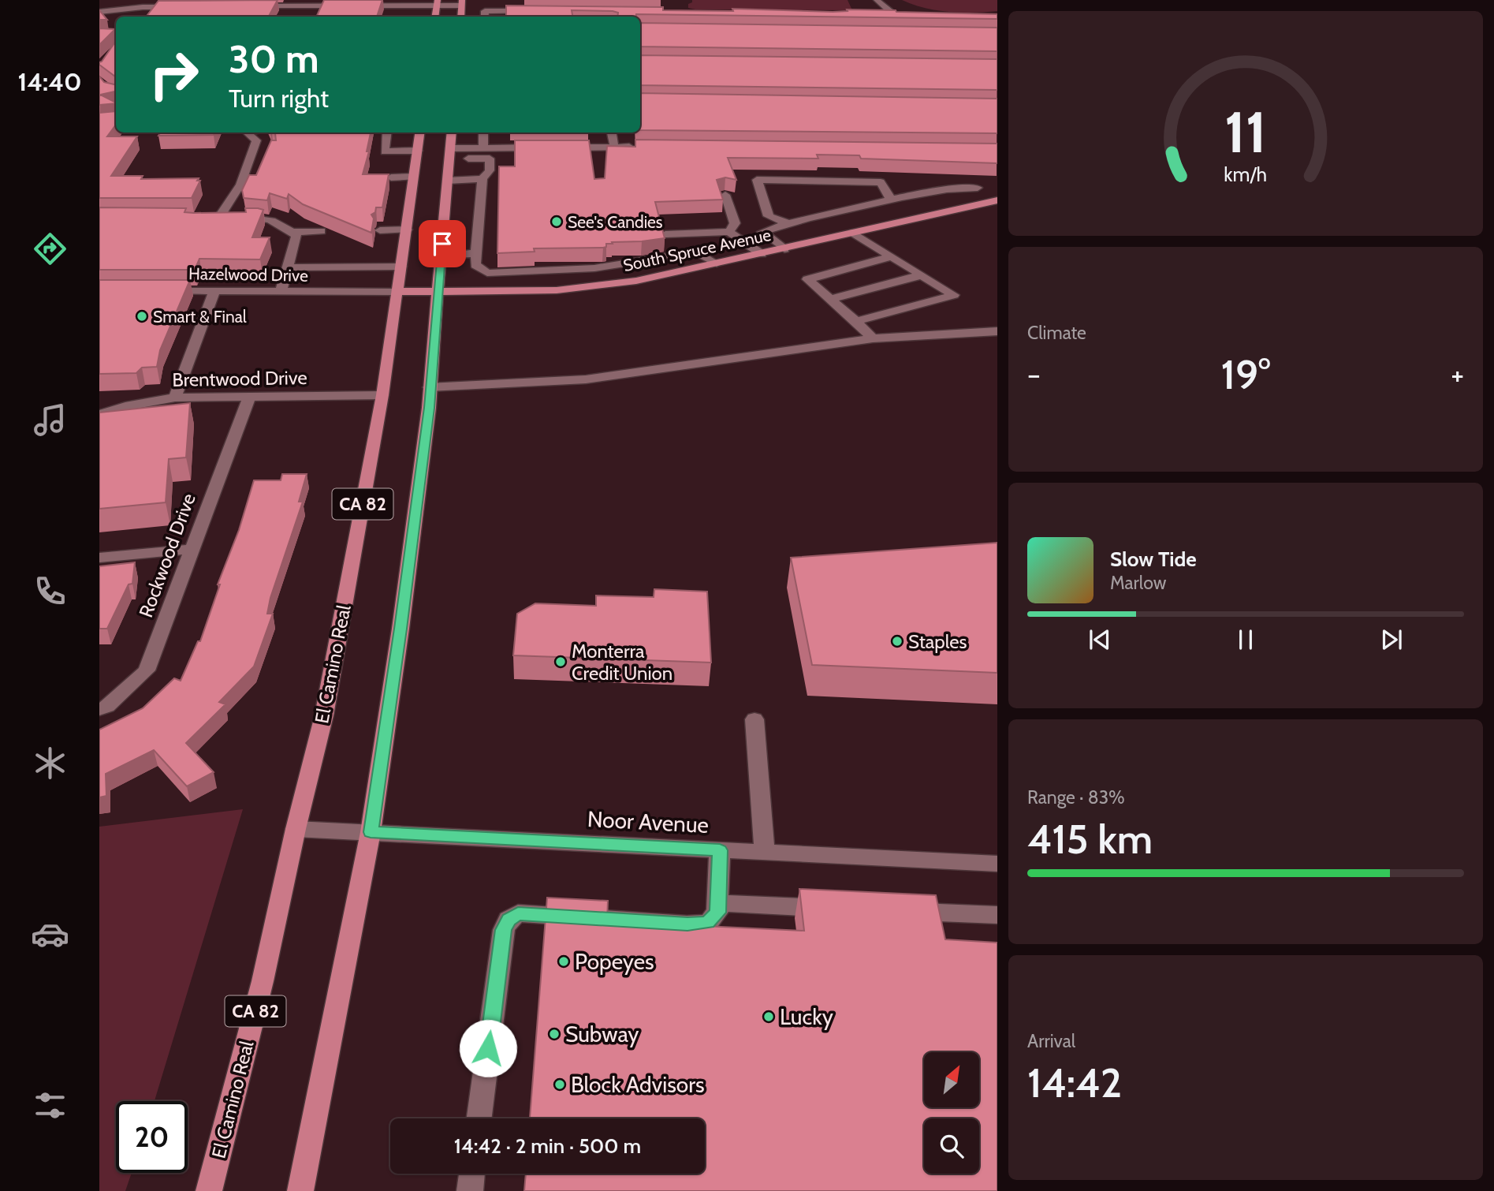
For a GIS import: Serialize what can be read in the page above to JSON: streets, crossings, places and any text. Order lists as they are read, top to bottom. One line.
{"streets":{"main road":["South Spruce Avenue","CA 82","El Camino Real"],"street":["Hazelwood Drive","Brentwood Drive","Rockwood Drive","Noor Avenue"]},"crossings":[["South Spruce Avenue","Hazelwood Drive"],["South Spruce Avenue","CA 82"],["South Spruce Avenue","El Camino Real"],["Hazelwood Drive","El Camino Real"],["Brentwood Drive","Rockwood Drive"],["Brentwood Drive","El Camino Real"],["CA 82","Noor Avenue"],["El Camino Real","Noor Avenue"]],"places":["See's Candies","Smart & Final","Staples","Monterra Credit Union","Popeyes","Lucky","Subway","Block Advisors"],"north":"top right","page":{"tabs":"14:40","turn":["30 m","Turn right"],"tile":["Climate",["Range · 83%","415 km"],["Arrival","14:42"]],"heat":["−","19°","+"],"song":["Slow Tide","Marlow"],"limit":"20","trip":"14:42 · 2 min · 500 m","gauge":["11","km/h"]}}
